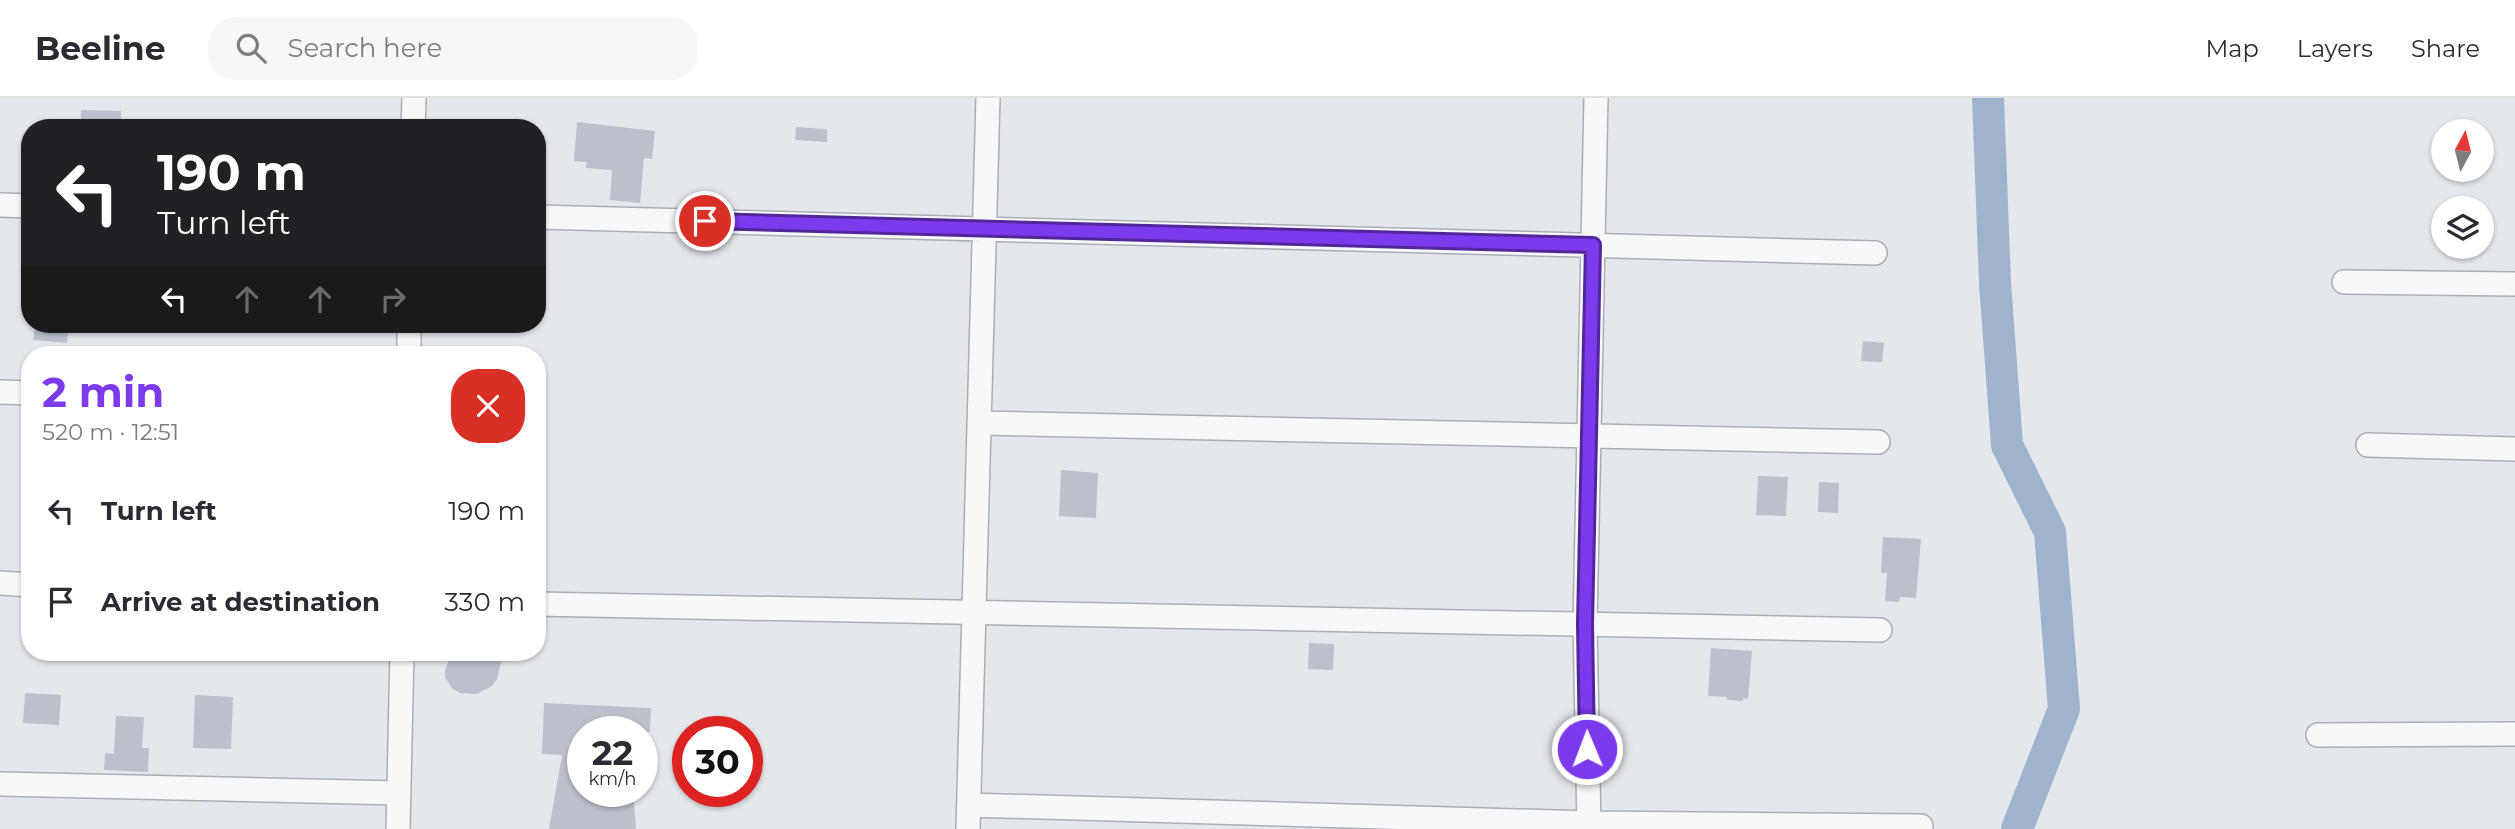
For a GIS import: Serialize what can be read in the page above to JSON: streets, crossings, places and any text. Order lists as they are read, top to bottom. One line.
{"north":"top","page":{"header":"Beeline","search":"Search here","nav":["Map","Layers","Share"],"turn":["190 m","Turn left"],"heading":["2 min","520 m · 12:51"],"list":[{"name":"Turn left","value":"190 m"},{"name":"Arrive at destination","value":"330 m"}],"speed":"22 km/h","limit":"30"}}
